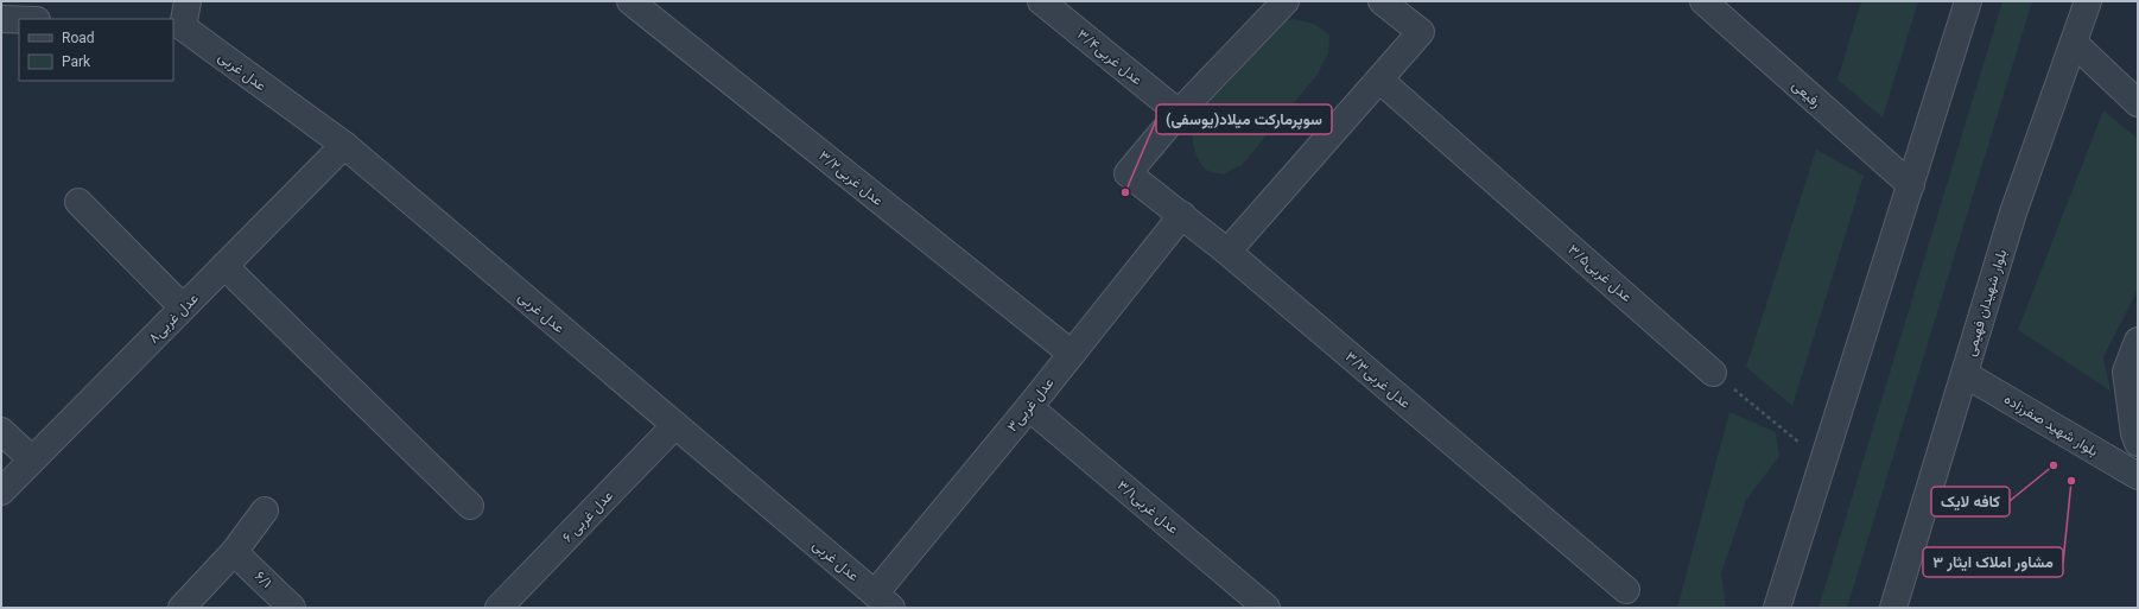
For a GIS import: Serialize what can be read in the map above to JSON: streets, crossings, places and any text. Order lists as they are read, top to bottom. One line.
{"streets":{"street":["عدل غربی۳/۴","عدل غربی","رفیعی","عدل غربی۳/۲","عدل غربی۳/۵","بلوار شهیدان فهیمی","عدل غربی۸","عدل غربی۳/۳","عدل غربی۳","بلوار شهید صفرزاده","عدل غربی۳/۱","عدل غربی ۶","۶/۱"]},"crossings":[["عدل غربی۳/۴","عدل غربی۳/۳"],["عدل غربی","عدل غربی۸"],["عدل غربی","عدل غربی۳"],["عدل غربی","عدل غربی ۶"],["عدل غربی۳/۲","عدل غربی۳"],["بلوار شهیدان فهیمی","بلوار شهید صفرزاده"],["عدل غربی۳/۳","عدل غربی۳"],["عدل غربی۳","عدل غربی۳/۱"]],"places":["سوپرمارکت میلاد(یوسفی)","کافه لایک","مشاور املاک ایثار ۳"],"legend":["Road","Park"]}
